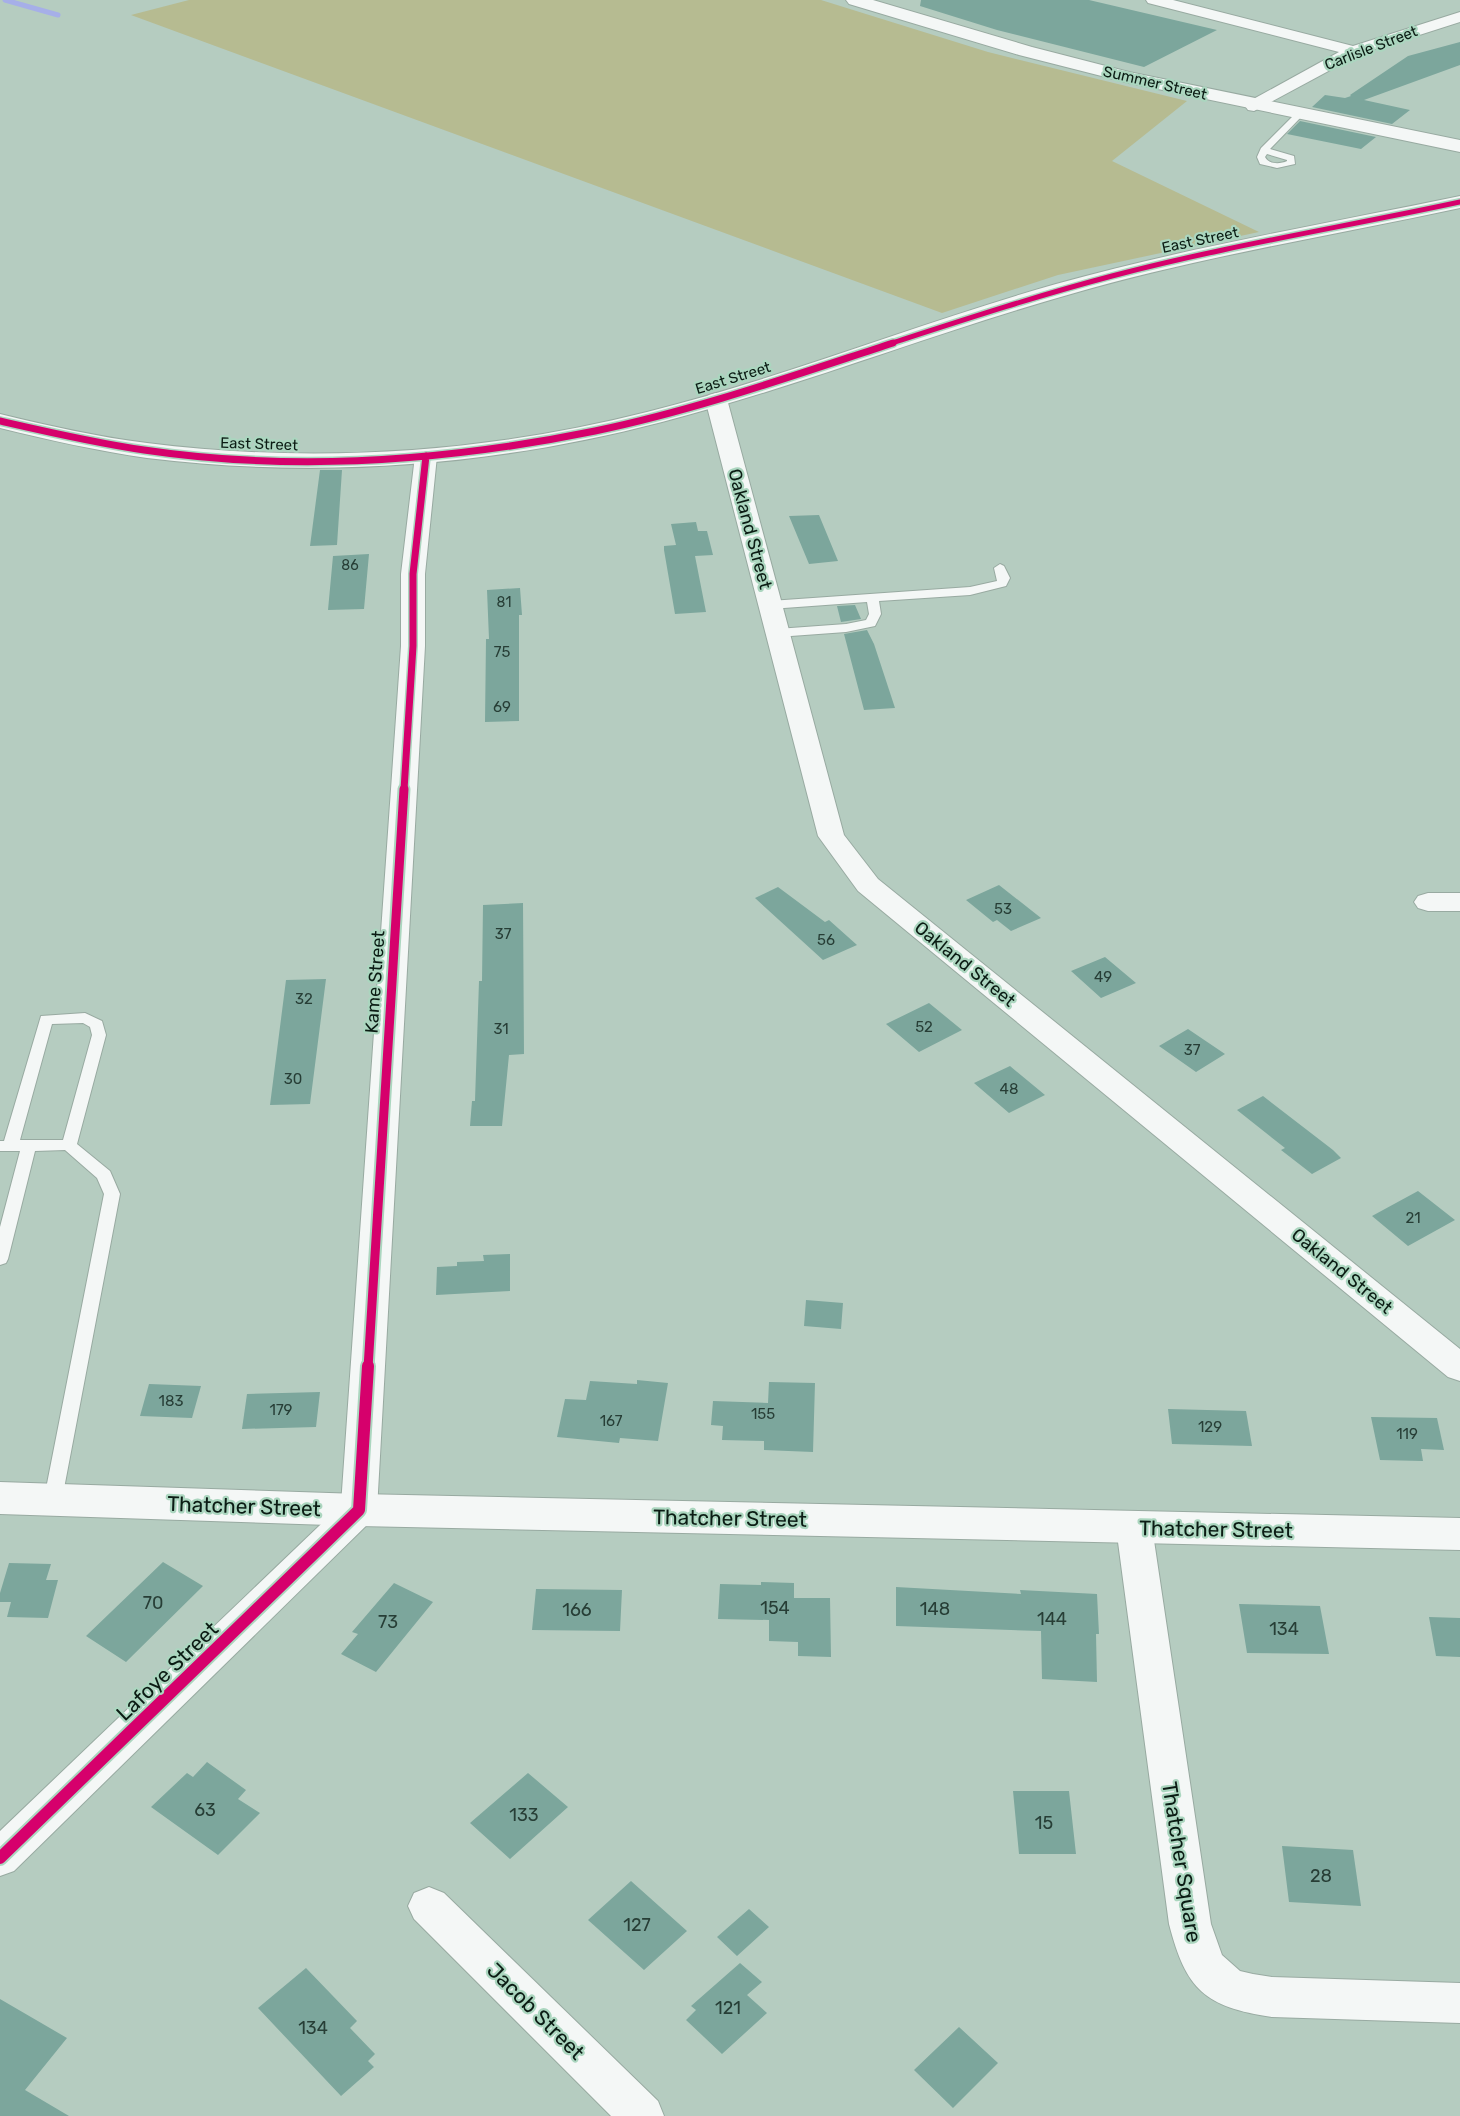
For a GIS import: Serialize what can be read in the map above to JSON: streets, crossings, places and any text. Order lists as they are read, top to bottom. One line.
{"streets":{"street":["Carlisle Street","Summer Street","East Street","Oakland Street","Kame Street","Thatcher Street","Lafoye Street","Thatcher Square","Jacob Street"]},"crossings":[["Carlisle Street","Summer Street"],["East Street","Oakland Street"],["East Street","Kame Street"],["Kame Street","Thatcher Street"],["Kame Street","Lafoye Street"],["Thatcher Street","Lafoye Street"],["Thatcher Street","Thatcher Square"]],"house_numbers":["86","81","75","69","53","37","56","49","32","52","31","37","30","48","21","183","179","155","167","129","119","70","154","148","166","144","73","134","63","133","15","28","127","121","134"]}
